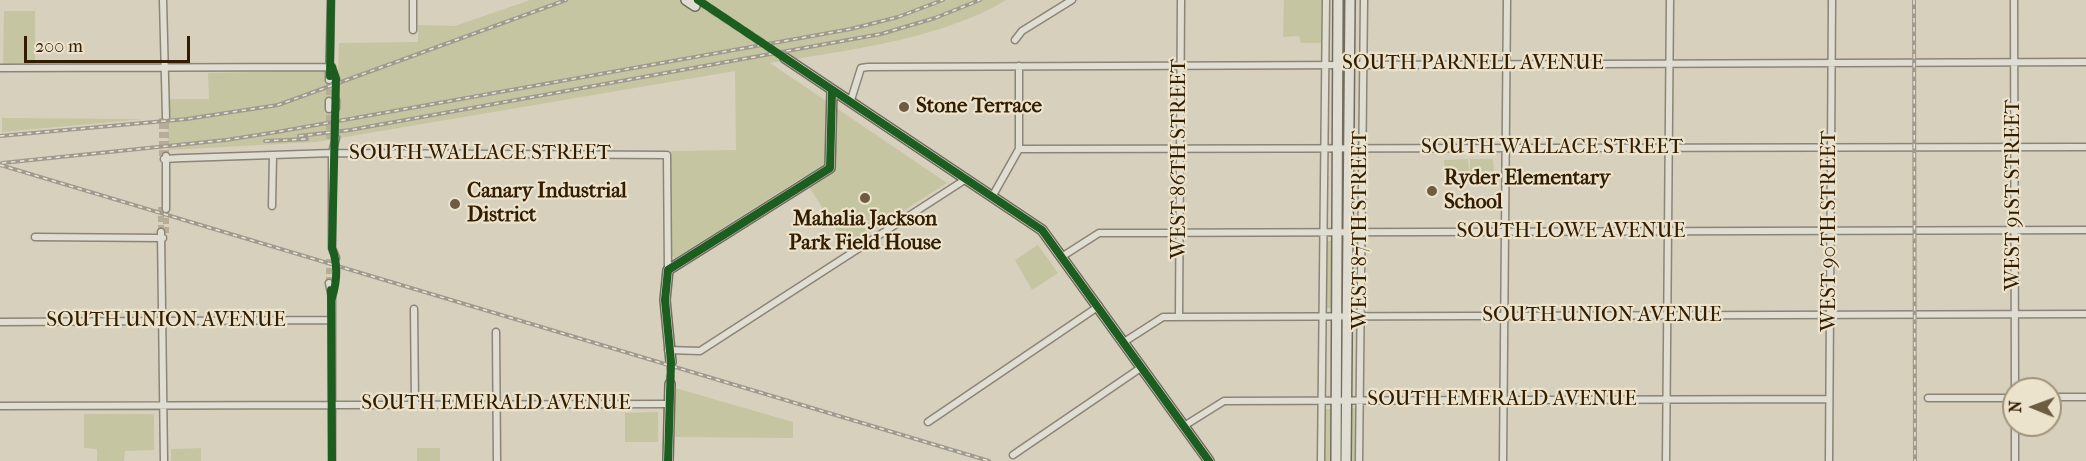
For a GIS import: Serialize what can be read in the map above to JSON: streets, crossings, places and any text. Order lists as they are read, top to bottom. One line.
{"streets":{"street":["SOUTH PARNELL AVENUE","SOUTH WALLACE STREET","WEST 86TH STREET","WEST 91ST STREET","WEST 87TH STREET","WEST 90TH STREET","SOUTH LOWE AVENUE","SOUTH UNION AVENUE","SOUTH EMERALD AVENUE"]},"crossings":[["SOUTH PARNELL AVENUE","WEST 86TH STREET"],["SOUTH PARNELL AVENUE","WEST 91ST STREET"],["SOUTH PARNELL AVENUE","WEST 87TH STREET"],["SOUTH PARNELL AVENUE","WEST 90TH STREET"],["SOUTH WALLACE STREET","WEST 86TH STREET"],["SOUTH WALLACE STREET","WEST 91ST STREET"],["SOUTH WALLACE STREET","WEST 87TH STREET"],["SOUTH WALLACE STREET","WEST 90TH STREET"],["WEST 86TH STREET","SOUTH LOWE AVENUE"],["WEST 86TH STREET","SOUTH UNION AVENUE"],["WEST 91ST STREET","SOUTH LOWE AVENUE"],["WEST 91ST STREET","SOUTH UNION AVENUE"],["WEST 87TH STREET","SOUTH LOWE AVENUE"],["WEST 87TH STREET","SOUTH UNION AVENUE"],["WEST 87TH STREET","SOUTH EMERALD AVENUE"],["WEST 90TH STREET","SOUTH LOWE AVENUE"],["WEST 90TH STREET","SOUTH UNION AVENUE"],["WEST 90TH STREET","SOUTH EMERALD AVENUE"]],"places":["Stone Terrace","Ryder Elementary School","Mahalia Jackson Park Field House","Canary Industrial District"],"scale_bar":"200 m","north":"left"}
